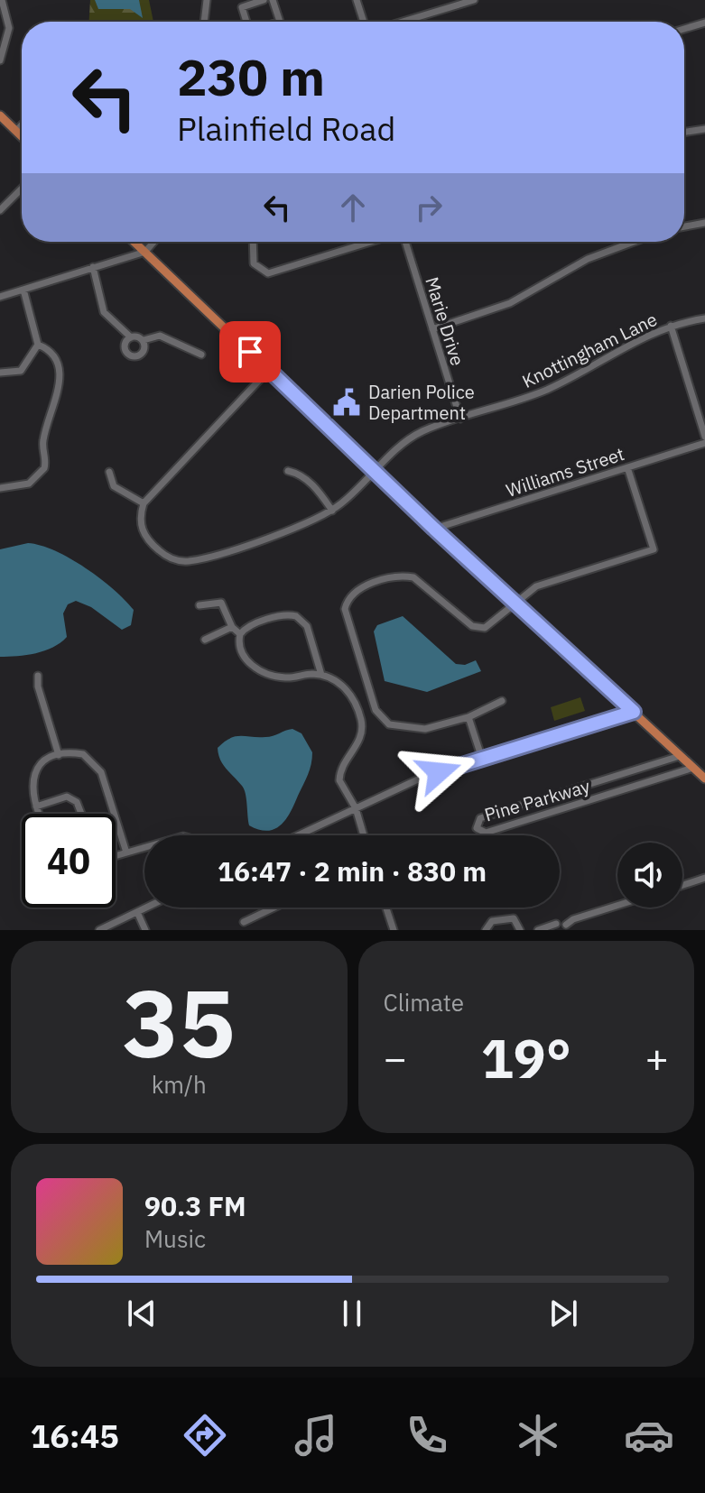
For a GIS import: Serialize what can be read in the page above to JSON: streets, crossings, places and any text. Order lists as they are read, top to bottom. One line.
{"streets":{"street":["Marie Drive","Knottingham Lane","Williams Street","Pine Parkway"]},"crossings":[["Marie Drive","Knottingham Lane"]],"places":{"public building":["Darien Police Department"]},"page":{"turn":["230 m","Plainfield Road"],"limit":"40","trip":"16:47 · 2 min · 830 m","tile":[["35","km/h"],"Climate"],"heat":["−","19°","+"],"song":["90.3 FM","Music"],"tabs":"16:45"}}
